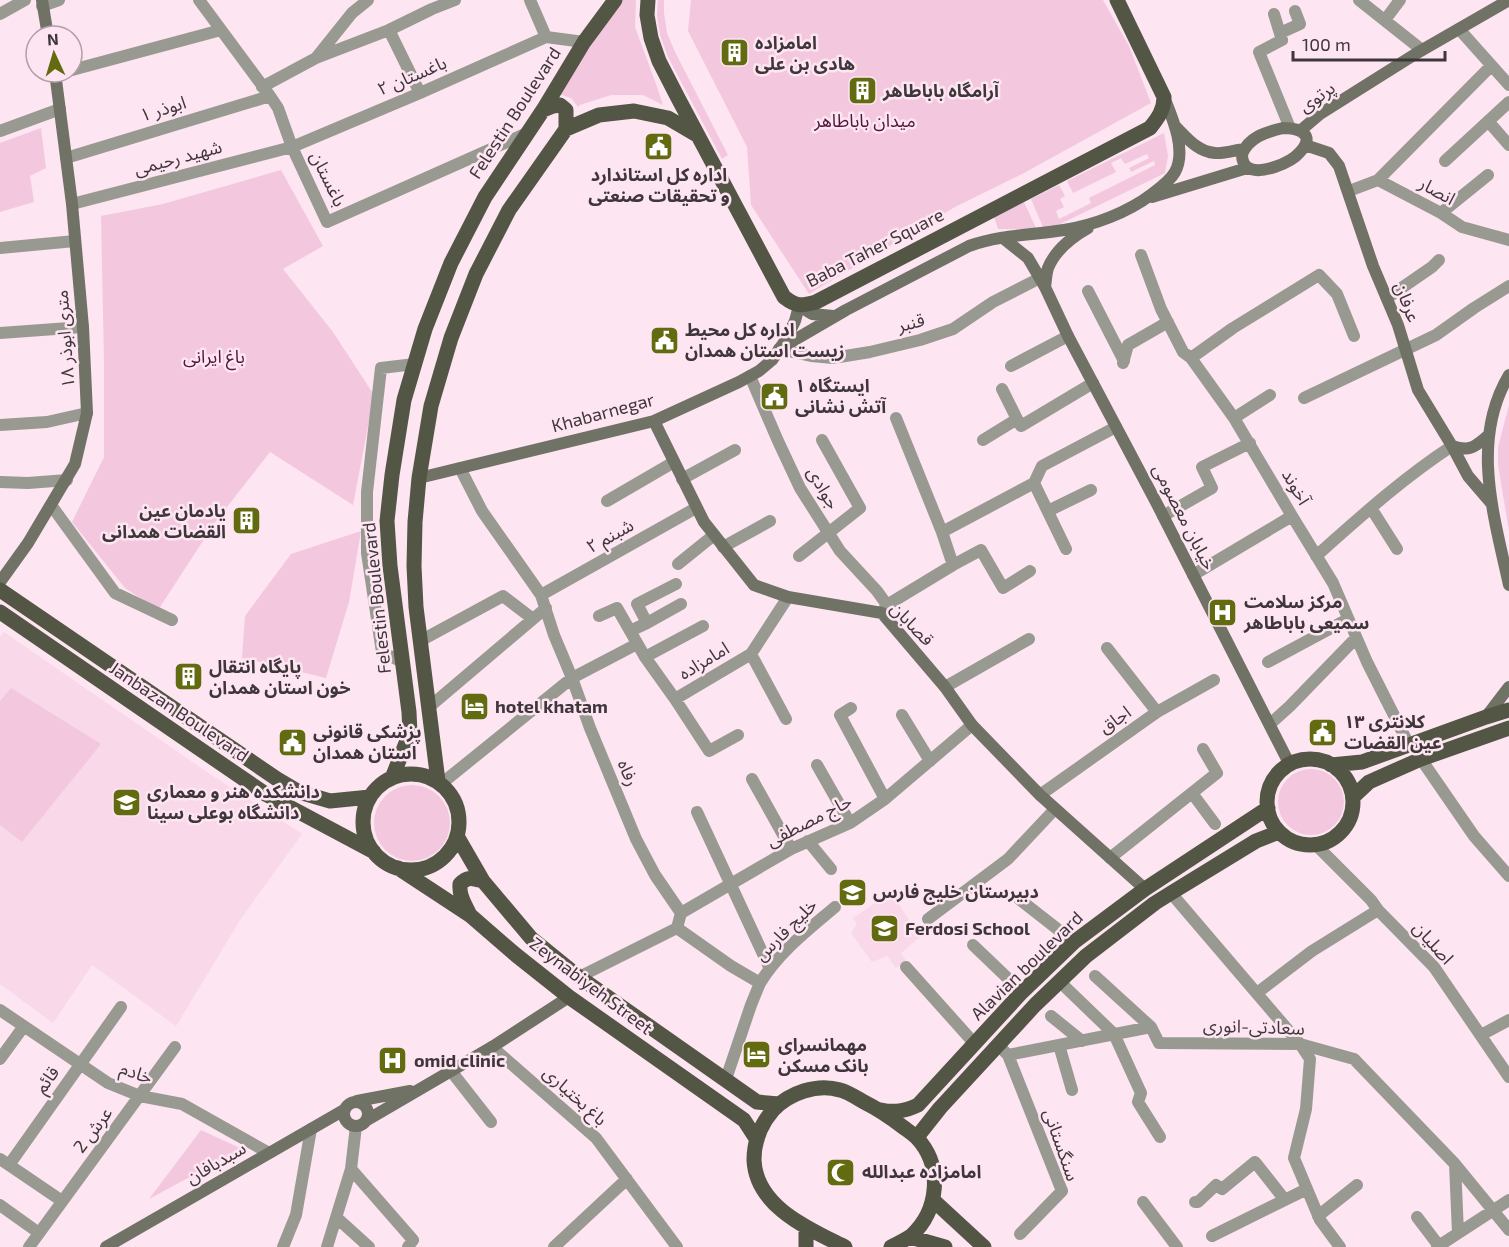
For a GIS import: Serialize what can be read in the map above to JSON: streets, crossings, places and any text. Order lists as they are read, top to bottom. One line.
{"streets":{"main road":["Felestin Boulevard","Baba Taher Square","Janbazan Boulevard","Alavian boulevard","Zeynabiyeh Street"],"street":["باغستان ۲","پرتوی","ابوذر ۱","شهید رحیمی","باغستان","انصار","عرفان","قنبر","۱۸ متری ابوذر","Khabarnegar","آخوند","جوادی","خیابان معصومی","شبنم ۲","قصابان","امامزاده","اجاق","رفاه","حاج مصطفی","خلیج فارس","اصلیان","سعادتی-انوری","خادم","قائم","باغ بختیاری","عرش 2","سنگستانی","سبدبافان"]},"crossings":[["باغستان ۲","شهید رحیمی"],["باغستان ۲","باغستان"],["پرتوی","عرفان"],["ابوذر ۱","باغستان"],["ابوذر ۱","۱۸ متری ابوذر"],["Felestin Boulevard","باغستان"],["Felestin Boulevard","Janbazan Boulevard"],["Felestin Boulevard","Zeynabiyeh Street"],["شهید رحیمی","باغستان"],["شهید رحیمی","۱۸ متری ابوذر"],["Baba Taher Square","Khabarnegar"],["قنبر","Khabarnegar"],["قنبر","خیابان معصومی"],["Khabarnegar","جوادی"],["Khabarnegar","قصابان"],["Khabarnegar","رفاه"],["جوادی","قصابان"],["خیابان معصومی","اصلیان"],["خیابان معصومی","Alavian boulevard"],["شبنم ۲","قصابان"],["شبنم ۲","رفاه"],["قصابان","امامزاده"],["قصابان","اجاق"],["قصابان","حاج مصطفی"],["قصابان","Alavian boulevard"],["Janbazan Boulevard","Zeynabiyeh Street"],["رفاه","حاج مصطفی"],["اصلیان","Alavian boulevard"],["Alavian boulevard","سنگستانی"],["خادم","قائم"],["خادم","عرش 2"],["خادم","سبدبافان"]],"parks":["میدان باباطاهر","باغ ایرانی"],"places":{"building":["امامزاده هادی بن علی","آرامگاه باباطاهر","یادمان عین القضات همدانی","پایگاه انتقال خون استان همدان"],"public building":["اداره کل استاندارد و تحقیقات صنعتی","اداره کل محیط زیست استان همدان","ایستگاه ۱ آتش نشانی","کلانتری ۱۳ عین القضات","پزشکی قانونی استان همدان"],"hospital":["مرکز سلامت سمیعی باباطاهر","omid clinic"],"hotel":["hotel khatam","مهمانسرای بانک مسکن"],"school or university":["دانشکده هنر و معماری دانشگاه بوعلی سینا","دبیرستان خلیج فارس","Ferdosi School"],"mosque":["امامزاده عبدالله"]},"scale_bar":"100 m","north":"top"}
